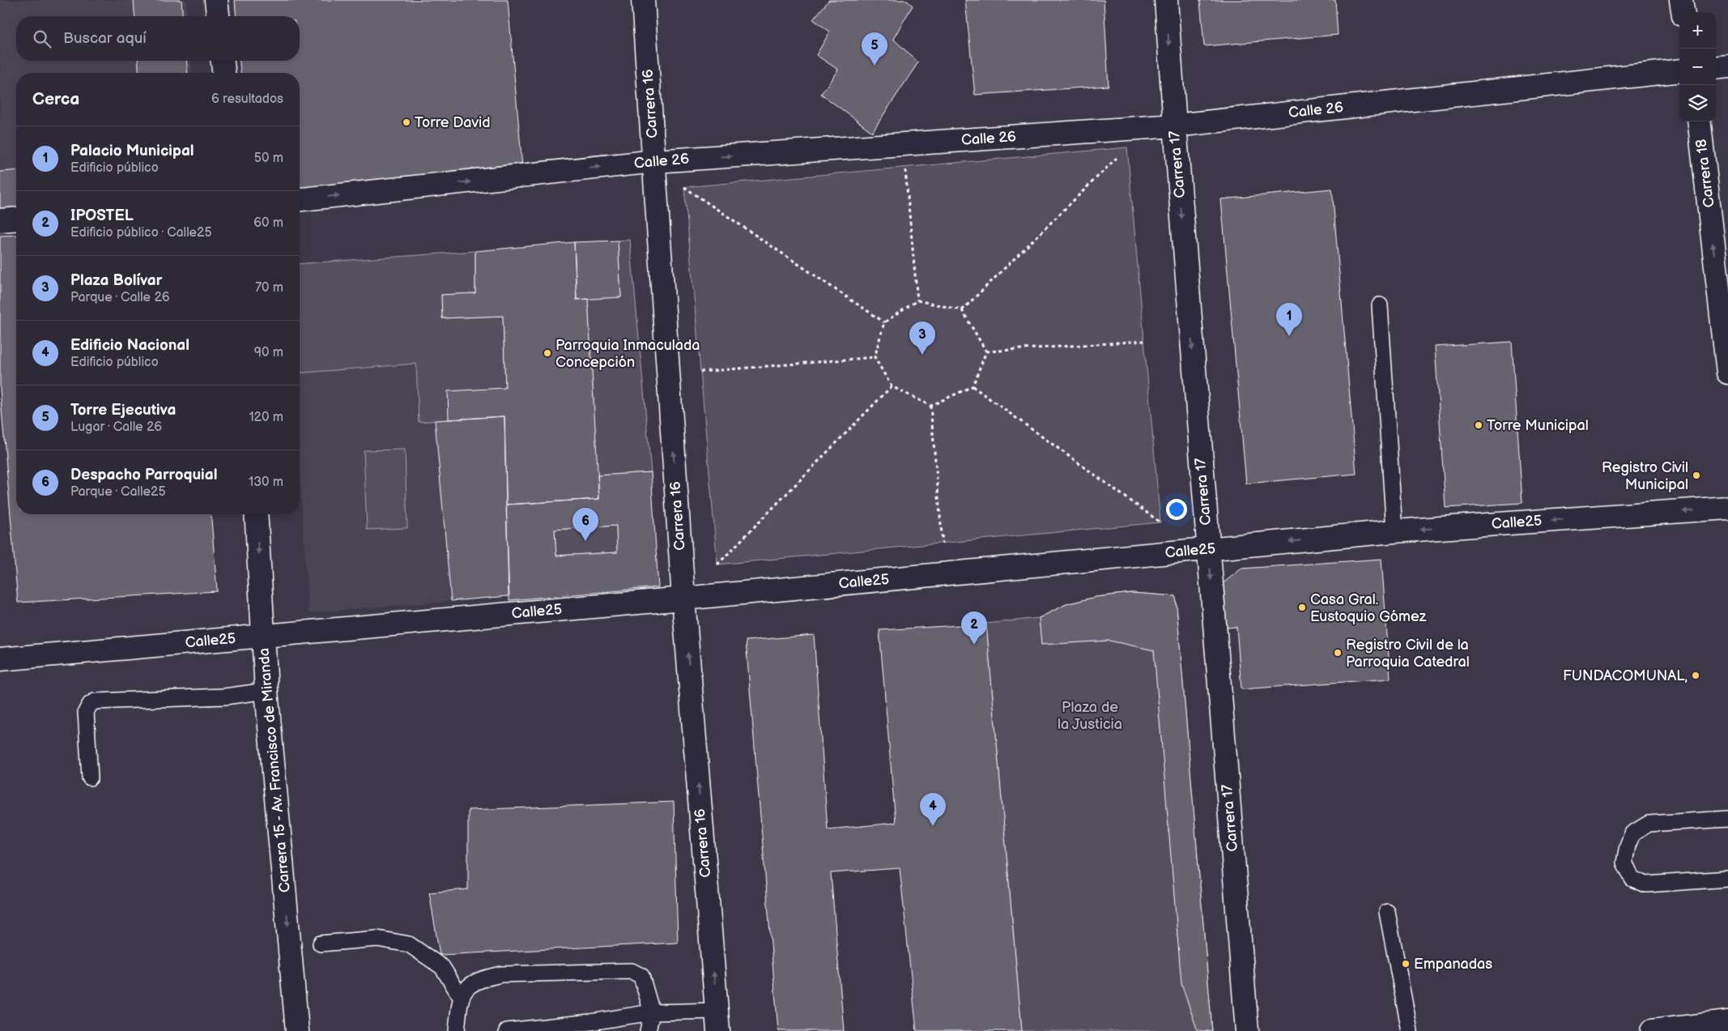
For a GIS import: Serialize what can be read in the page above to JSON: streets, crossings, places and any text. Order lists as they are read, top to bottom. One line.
{"streets":{"street":["Carrera 16","Calle 26","Carrera 17","Carrera 18","Calle25","Carrera 15 - Av. Francisco de Miranda"]},"crossings":[["Carrera 16","Calle 26"],["Carrera 16","Calle25"],["Calle 26","Carrera 17"],["Carrera 17","Calle25"],["Calle25","Carrera 15 - Av. Francisco de Miranda"]],"one_way":["Carrera 16","Calle 26","Carrera 17","Carrera 18","Carrera 15 - Av. Francisco de Miranda"],"parks":["Plaza de la Justicia"],"places":["Torre David","Parroquia Inmaculada Concepción","Torre Municipal","Registro Civil Municipal","Casa Gral. Eustoquio Gómez","Registro Civil de la Parroquia Catedral","FUNDACOMUNAL,","Empanadas"],"page":{"map_buttons":["+","−"],"search":"Buscar aquí","pins":["5","1","3","6","2","4"],"heading":["Cerca","6 resultados"],"list":[{"mark":"1","name":"Palacio Municipal","note":"Edificio público","value":"50 m"},{"mark":"2","name":"IPOSTEL","note":"Edificio público · Calle25","value":"60 m"},{"mark":"3","name":"Plaza Bolívar","note":"Parque · Calle 26","value":"70 m"},{"mark":"4","name":"Edificio Nacional","note":"Edificio público","value":"90 m"},{"mark":"5","name":"Torre Ejecutiva","note":"Lugar · Calle 26","value":"120 m"},{"mark":"6","name":"Despacho Parroquial","note":"Parque · Calle25","value":"130 m"}]}}
